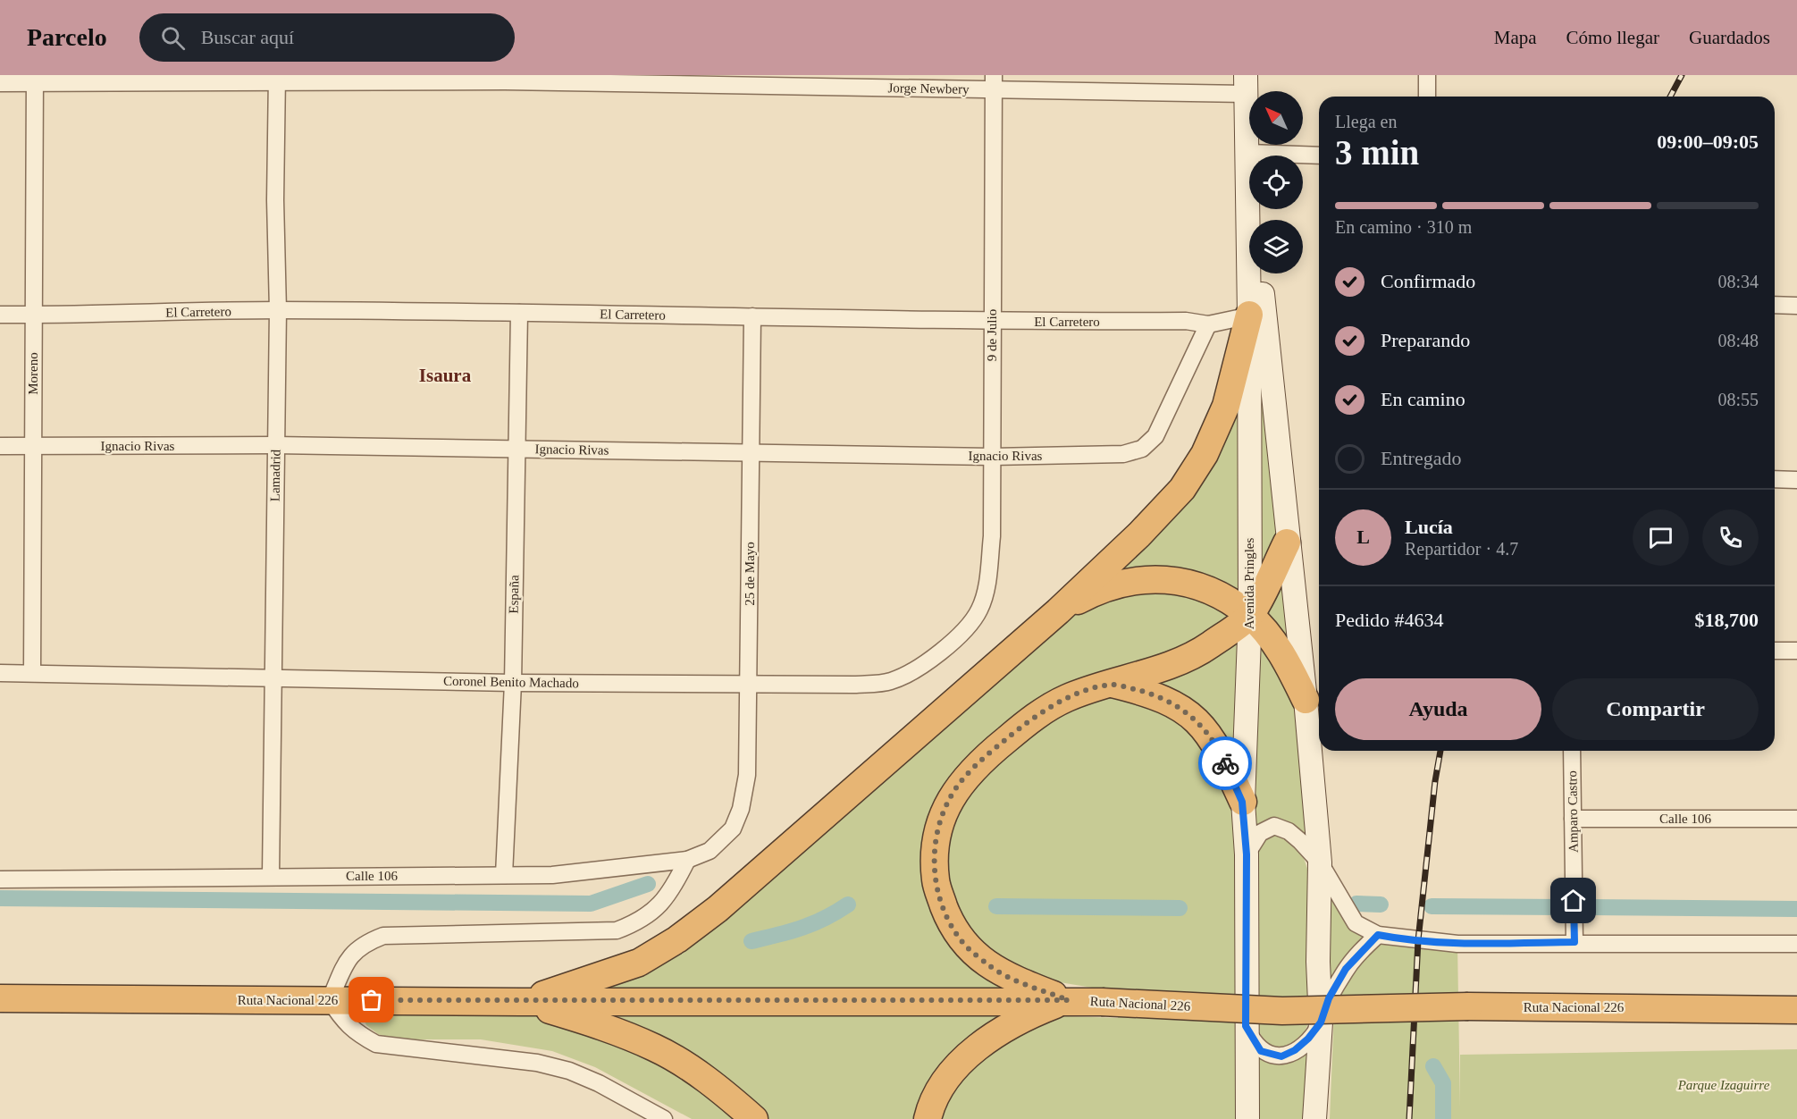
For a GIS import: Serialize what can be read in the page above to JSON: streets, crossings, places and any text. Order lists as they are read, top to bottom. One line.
{"streets":{"highway":["Ruta Nacional 226"],"main road":["Avenida Pringles"],"street":["Jorge Newbery","El Carretero","9 de Julio","Moreno","Ignacio Rivas","Lamadrid","25 de Mayo","España","Coronel Benito Machado","Amparo Castro","Calle 106"]},"crossings":[["Jorge Newbery","9 de Julio"],["Jorge Newbery","Moreno"],["Jorge Newbery","Lamadrid"],["El Carretero","9 de Julio"],["El Carretero","Moreno"],["El Carretero","Ignacio Rivas"],["El Carretero","Lamadrid"],["El Carretero","25 de Mayo"],["El Carretero","Avenida Pringles"],["El Carretero","España"],["9 de Julio","Ignacio Rivas"],["9 de Julio","Coronel Benito Machado"],["Moreno","Ignacio Rivas"],["Moreno","Coronel Benito Machado"],["Ignacio Rivas","Lamadrid"],["Ignacio Rivas","25 de Mayo"],["Ignacio Rivas","España"],["Lamadrid","Coronel Benito Machado"],["Lamadrid","Calle 106"],["25 de Mayo","Coronel Benito Machado"],["25 de Mayo","Calle 106"],["España","Coronel Benito Machado"],["España","Calle 106"],["Amparo Castro","Calle 106"]],"districts":["Isaura"],"parks":["Parque Izaguirre"],"north":"top left","page":{"header":"Parcelo","search":"Buscar aquí","nav":["Mapa","Cómo llegar","Guardados"],"heading":["3 min","Llega en","09:00–09:05"],"panel":["Lucía","Repartidor · 4.7","Pedido #4634","$18,700"],"bar":"En camino · 310 m","list":[["Confirmado","08:34"],["Preparando","08:48"],["En camino","08:55"],"Entregado"],"round":"L","buttons":["Ayuda","Compartir"]}}
